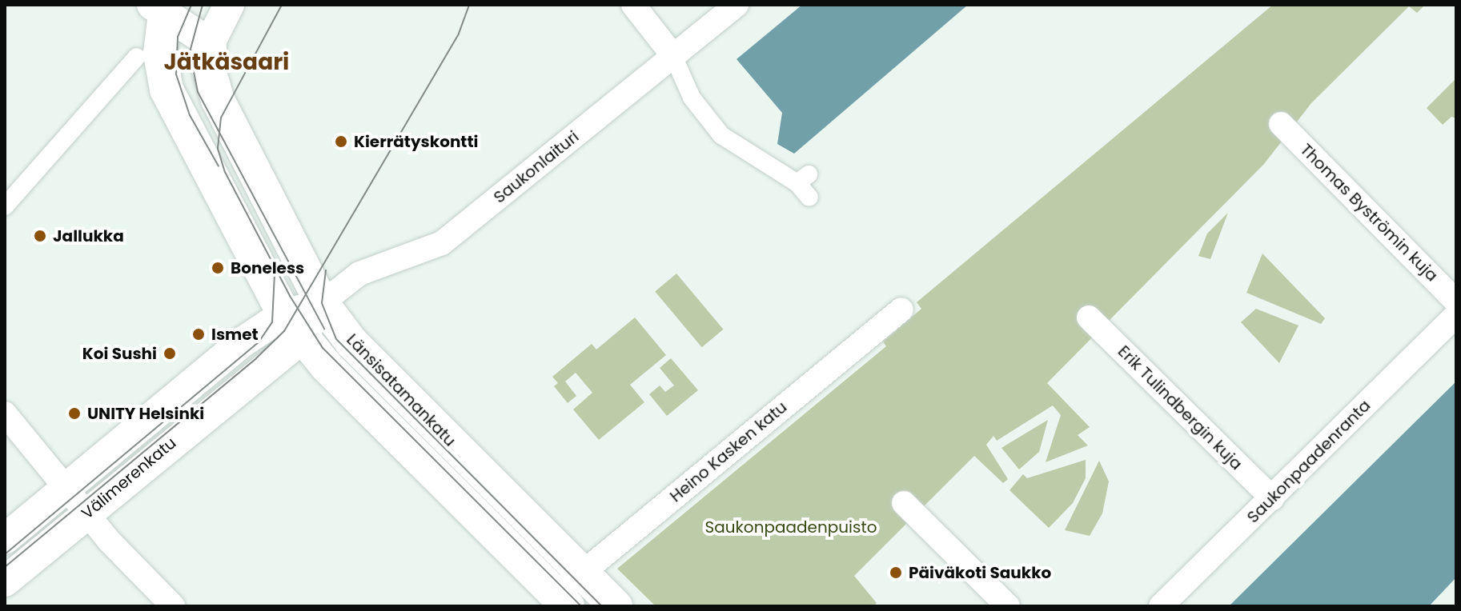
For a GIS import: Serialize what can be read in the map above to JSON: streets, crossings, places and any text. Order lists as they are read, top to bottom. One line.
{"streets":{"main road":["Länsisatamankatu"],"street":["Saukonlaituri","Thomas Byströmin kuja","Erik Tulindbergin kuja","Heino Kasken katu","Saukonpaadenranta","Välimerenkatu"]},"crossings":[["Saukonlaituri","Länsisatamankatu"],["Saukonlaituri","Välimerenkatu"],["Länsisatamankatu","Heino Kasken katu"],["Länsisatamankatu","Välimerenkatu"],["Erik Tulindbergin kuja","Saukonpaadenranta"]],"districts":["Jätkäsaari"],"parks":["Saukonpaadenpuisto"],"places":["Kierrätyskontti","Jallukka","Boneless","Ismet","Koi Sushi","UNITY Helsinki","Päiväkoti Saukko"]}
